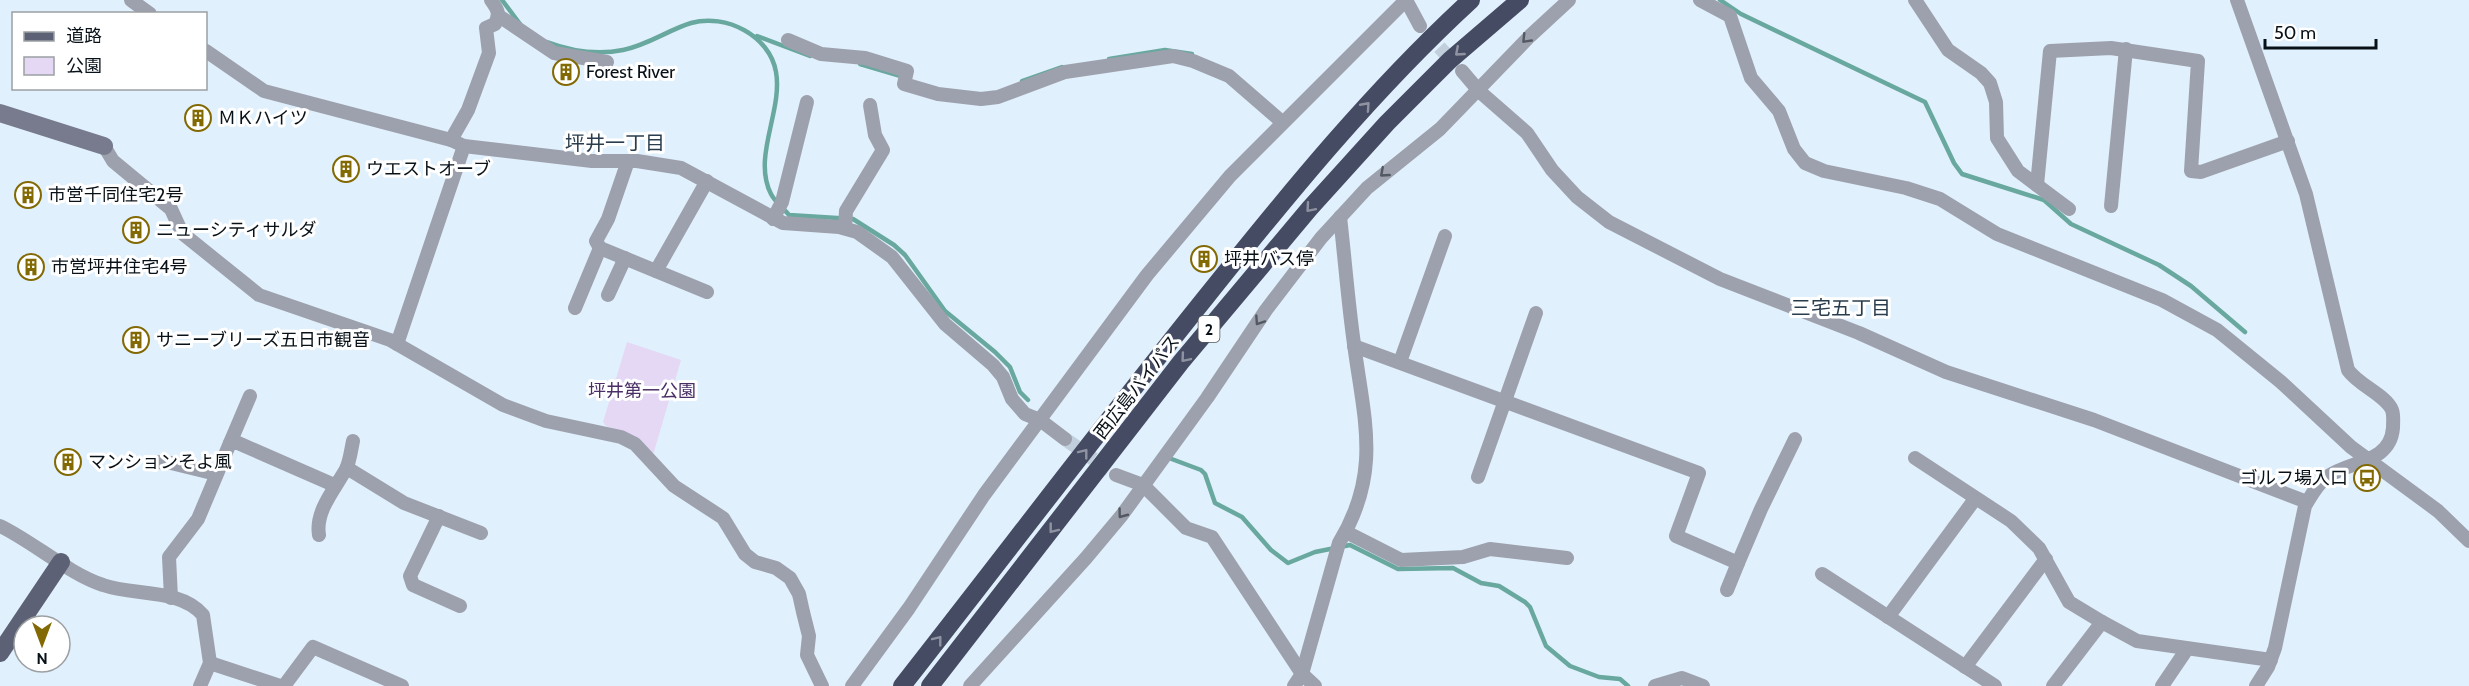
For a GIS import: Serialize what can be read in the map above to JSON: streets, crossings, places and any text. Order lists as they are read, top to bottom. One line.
{"streets":{"highway":["2","西広島バイパス"]},"districts":["坪井一丁目","三宅五丁目"],"parks":["坪井第一公園"],"places":{"building":["Forest River","ＭＫハイツ","ウエストオーブ","市営千同住宅2号","ニューシティサルダ","坪井バス停","市営坪井住宅4号","サニーブリーズ五日市観音","マンションそよ風"],"bus stop":["ゴルフ場入口"]},"legend":["道路","公園"],"scale_bar":"50 m","north":"bottom"}
